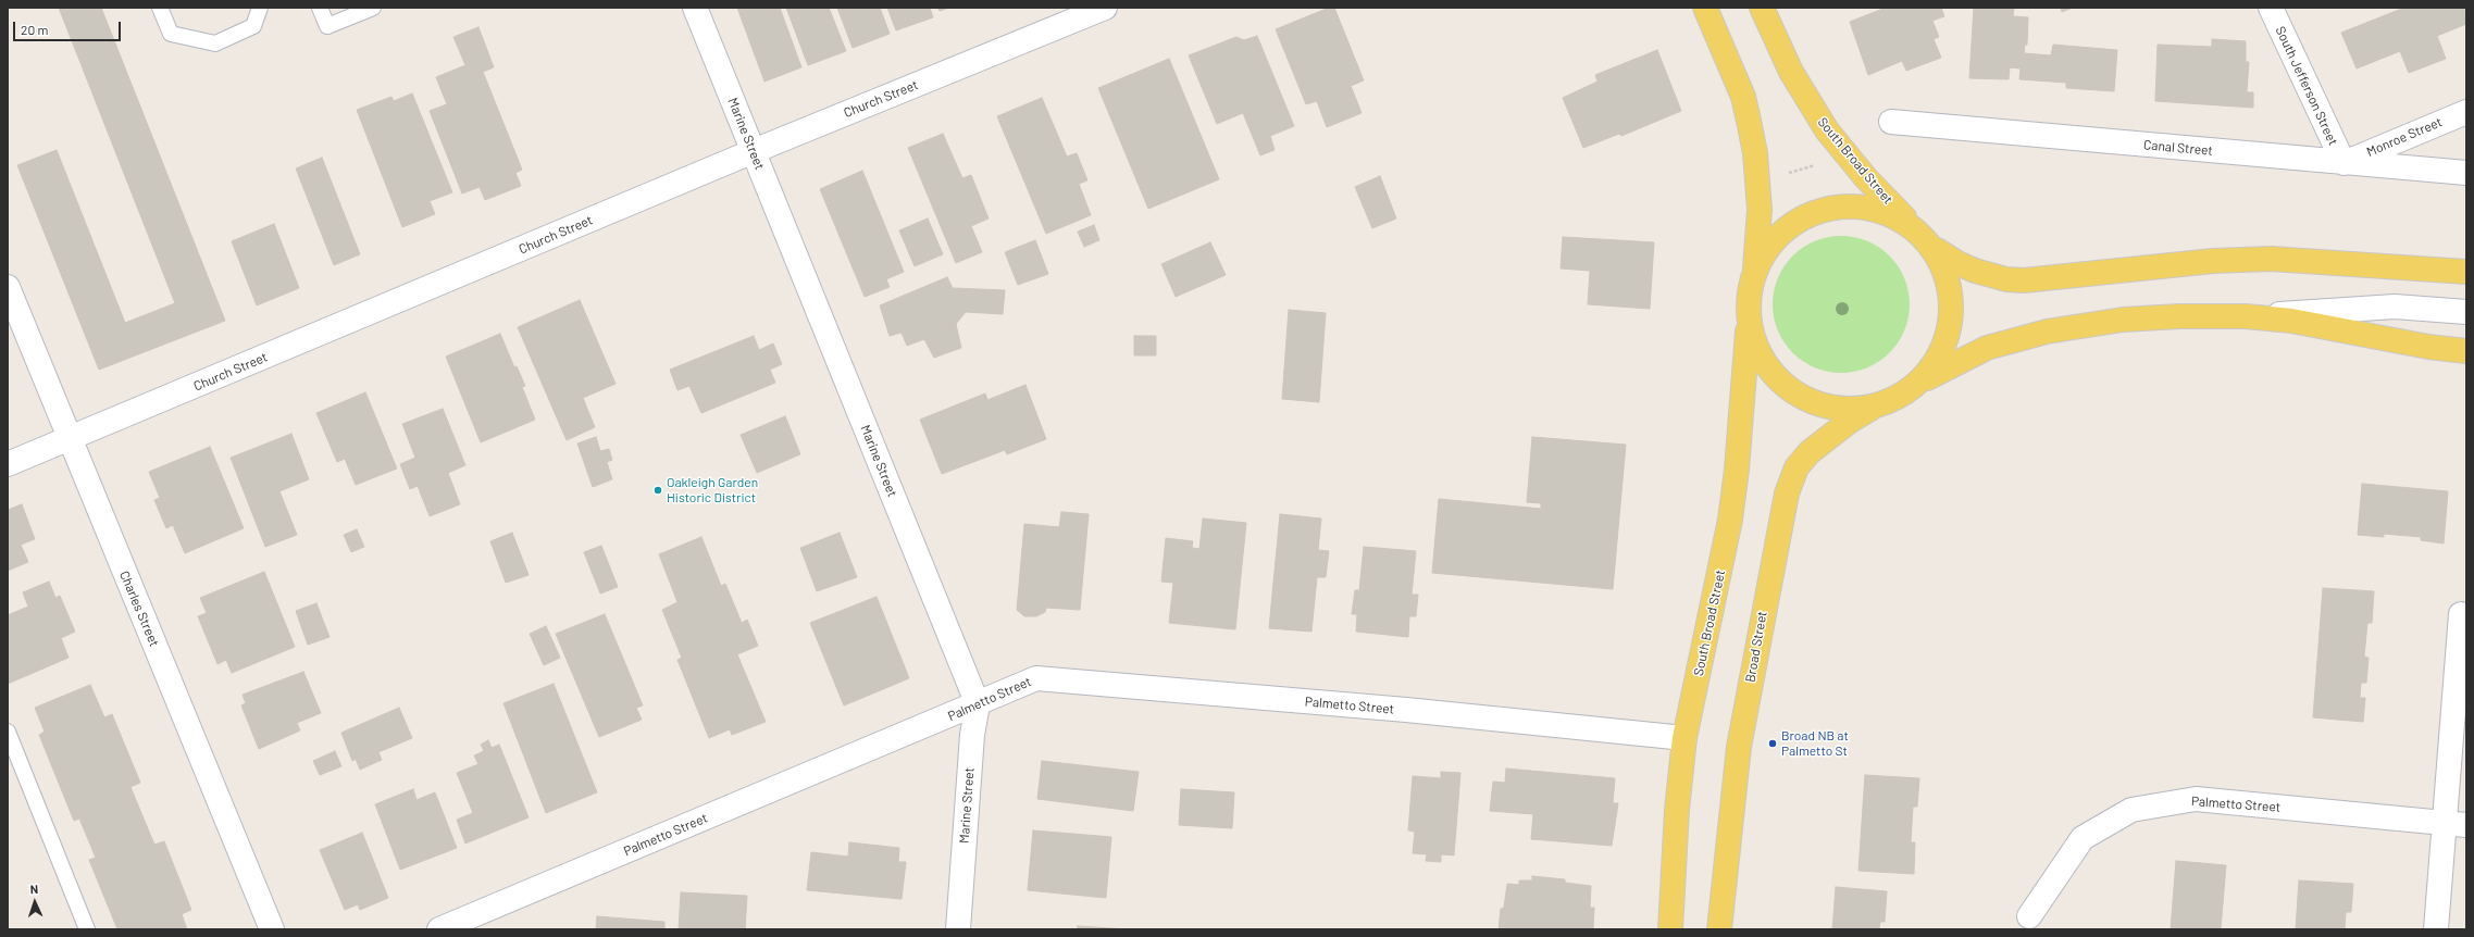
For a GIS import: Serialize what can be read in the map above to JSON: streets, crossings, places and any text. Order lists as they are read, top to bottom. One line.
{"streets":{"main road":["South Broad Street","Broad Street"],"street":["South Jefferson Street","Church Street","Marine Street","Monroe Street","Canal Street","Charles Street","Palmetto Street"]},"crossings":[["South Jefferson Street","Monroe Street"],["South Jefferson Street","Canal Street"],["Church Street","Marine Street"],["Church Street","Charles Street"],["Marine Street","Palmetto Street"],["Monroe Street","Canal Street"],["South Broad Street","Palmetto Street"]],"places":["Oakleigh Garden Historic District","Broad NB at Palmetto St"],"scale_bar":"20 m","north":"top"}
